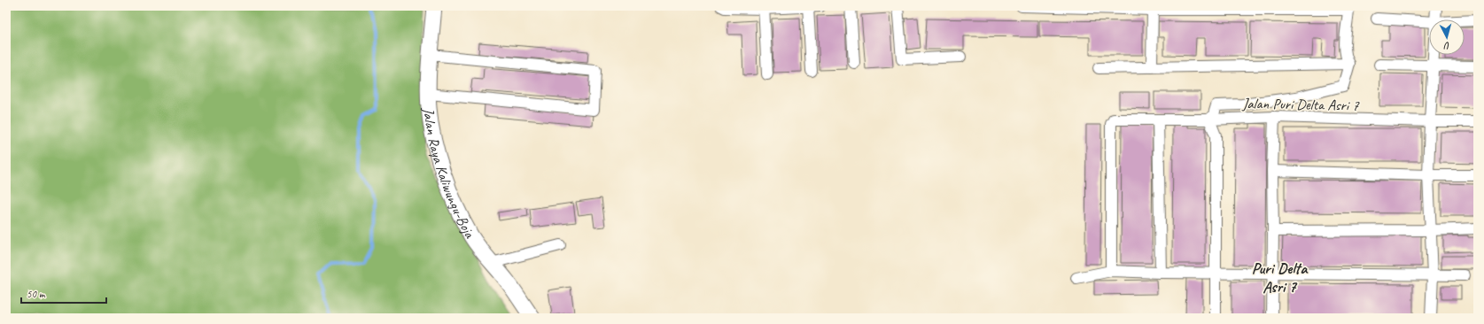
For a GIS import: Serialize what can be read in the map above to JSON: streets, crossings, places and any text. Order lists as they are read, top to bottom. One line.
{"streets":{"main road":["Jalan Raya Kaliwungu-Boja"],"street":["Jalan Puri Delta Asri 7"]},"districts":["Puri Delta Asri 7"],"scale_bar":"50 m","north":"bottom"}
